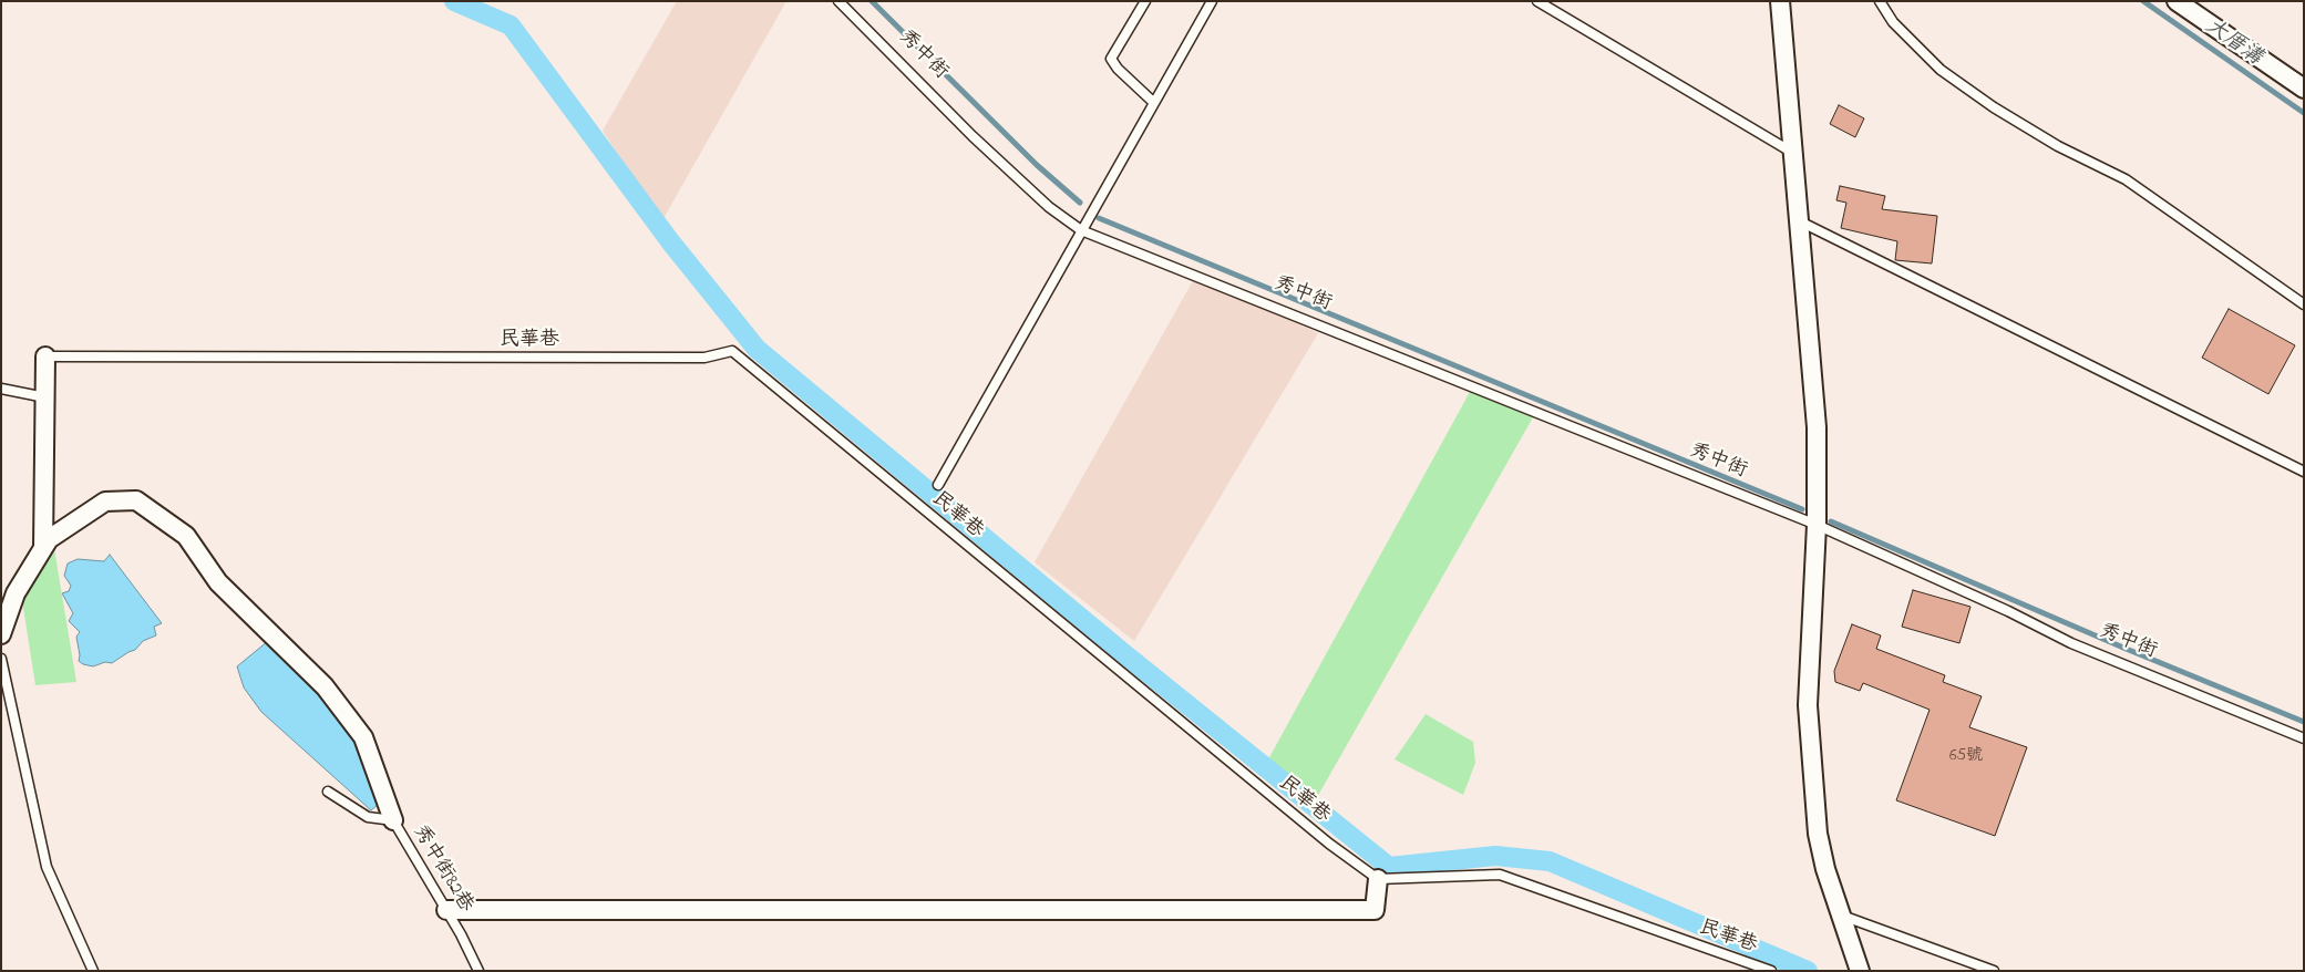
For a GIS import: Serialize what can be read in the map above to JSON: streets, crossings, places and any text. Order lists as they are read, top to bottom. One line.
{"streets":{"lane":["秀中街","民華巷","秀中街82巷"]},"water":["大厝溝"],"house_numbers":["65號"]}
